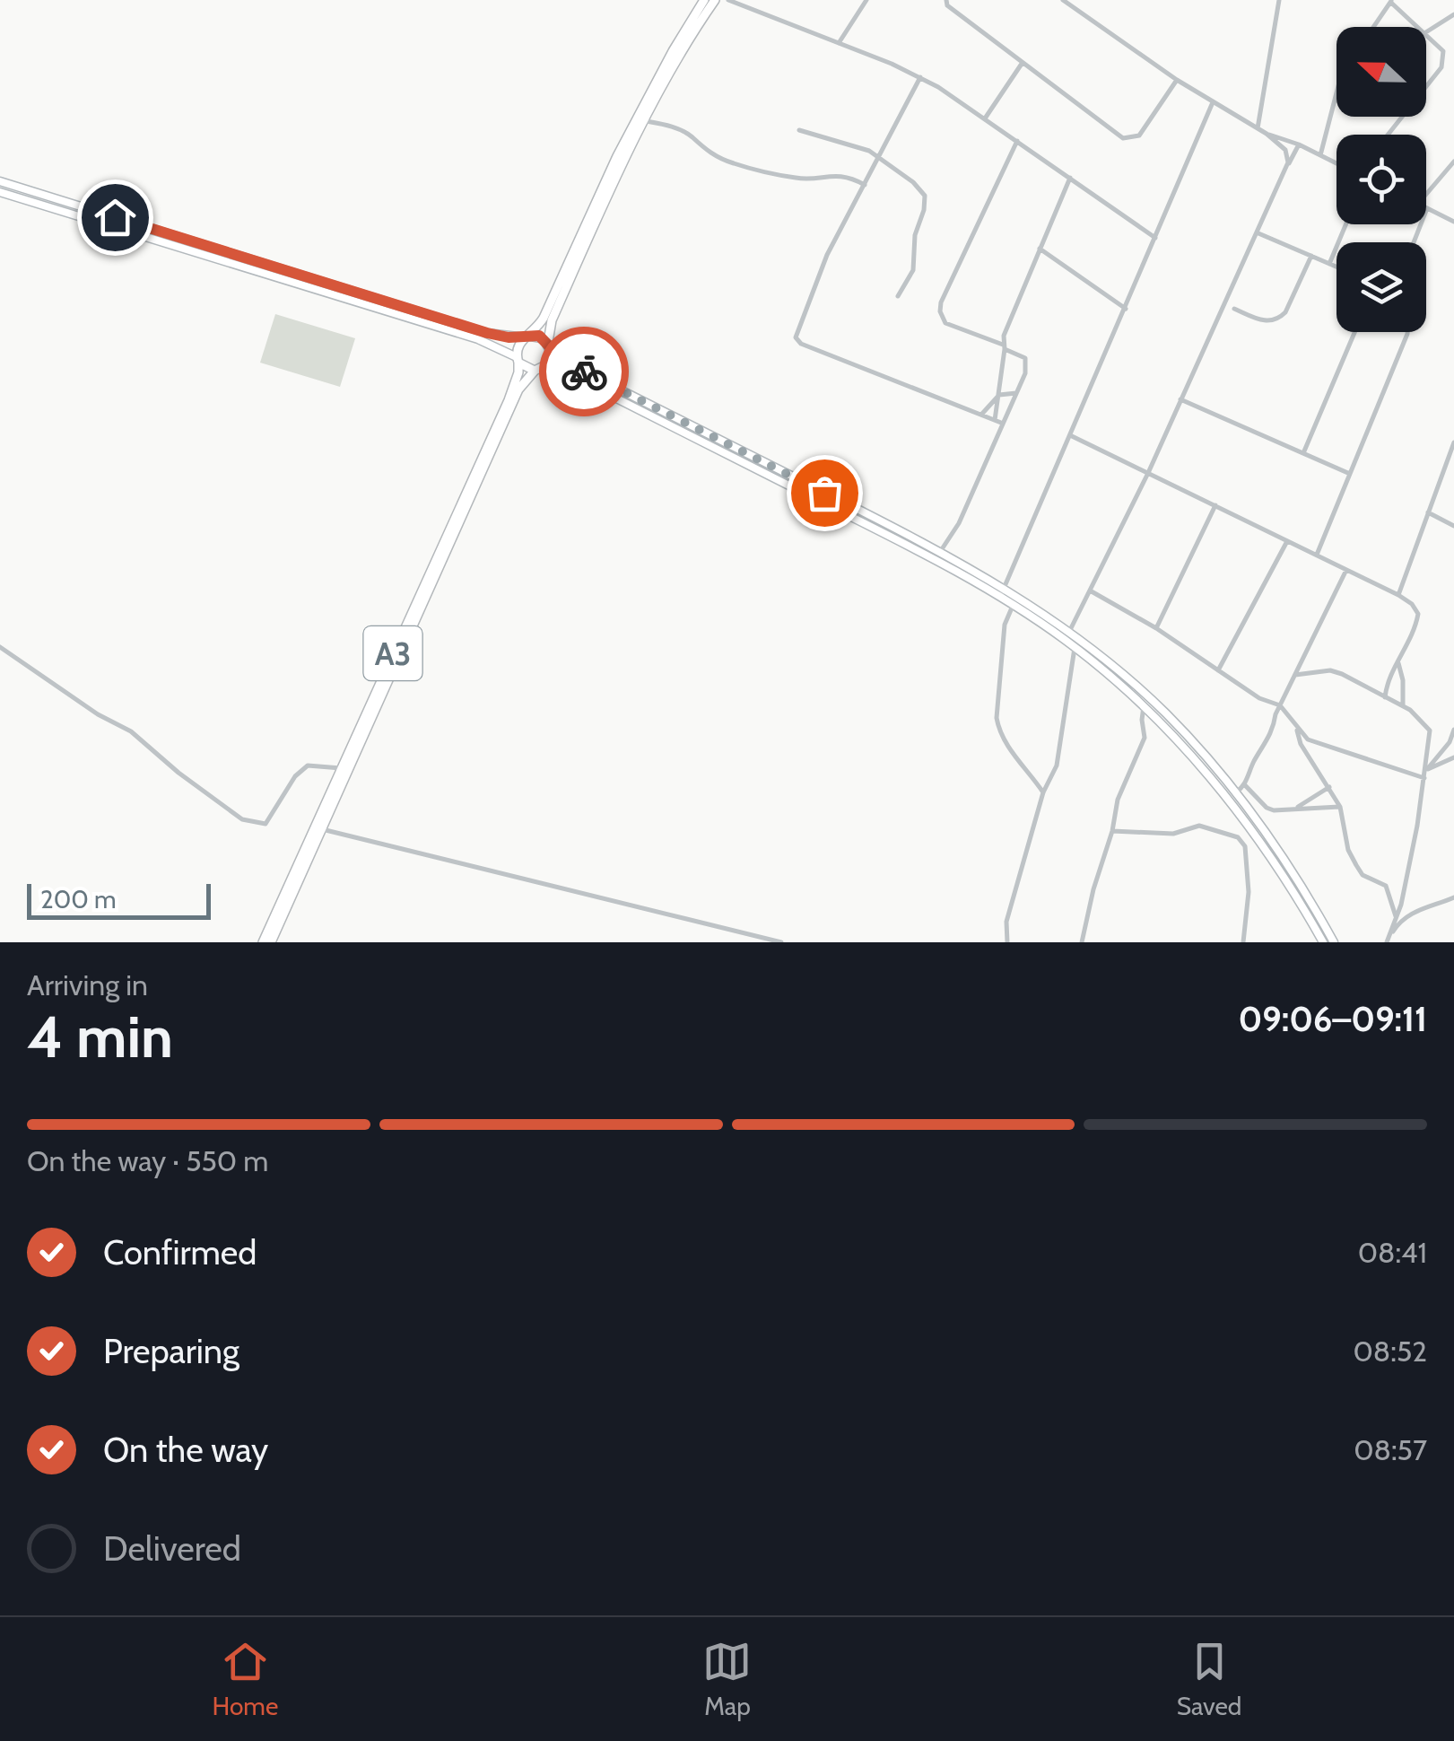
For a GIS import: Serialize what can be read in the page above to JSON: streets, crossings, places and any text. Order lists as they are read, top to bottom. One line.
{"streets":{"highway":["A3"]},"scale_bar":"200 m","north":"left","page":{"scale":"200 m","heading":["4 min","Arriving in","09:06–09:11"],"bar":"On the way · 550 m","list":[["Confirmed","08:41"],["Preparing","08:52"],["On the way","08:57"],"Delivered"],"tabs":["Home","Map","Saved"]}}
